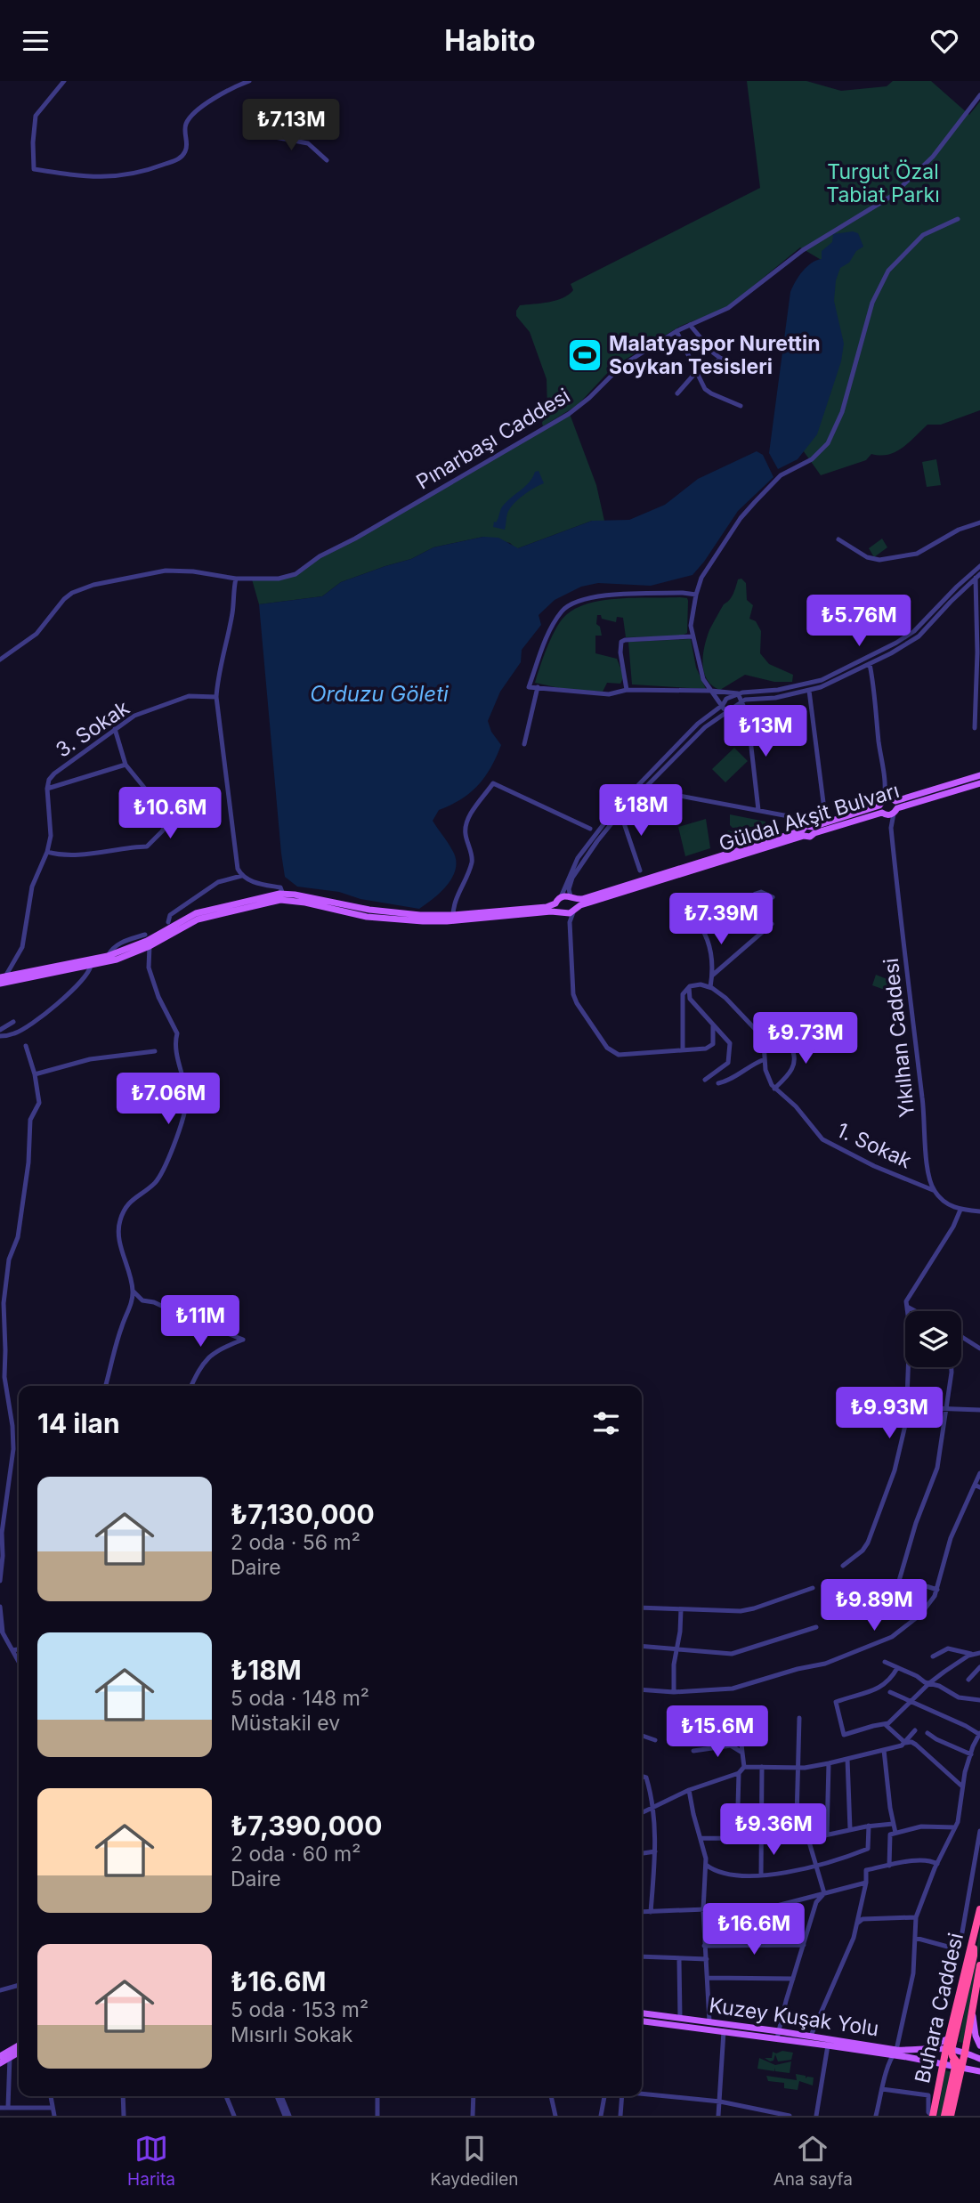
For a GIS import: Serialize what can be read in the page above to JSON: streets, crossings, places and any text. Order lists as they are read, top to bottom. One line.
{"streets":{"highway":["Buhara Caddesi"],"main road":["Güldal Akşit Bulvarı","Kuzey Kuşak Yolu"],"street":["Pınarbaşı Caddesi","3. Sokak","Yıkılhan Caddesi","1. Sokak"]},"crossings":[["Güldal Akşit Bulvarı","Yıkılhan Caddesi"],["Yıkılhan Caddesi","1. Sokak"],["Buhara Caddesi","Kuzey Kuşak Yolu"]],"water":["Orduzu Göleti"],"parks":["Turgut Özal Tabiat Parkı"],"places":{"sports":["Malatyaspor Nurettin Soykan Tesisleri"]},"page":{"header":"Habito","price":["₺7.13M","₺5.76M","₺13M","₺18M","₺10.6M","₺7.39M","₺9.73M","₺7.06M","₺11M","₺9.93M","₺9.89M","₺15.6M","₺9.36M","₺16.6M"],"heading":"14 ilan","list":[{"name":"₺7,130,000","note":"2 oda · 56 m² · Daire"},{"name":"₺18M","note":"5 oda · 148 m² · Müstakil ev"},{"name":"₺7,390,000","note":"2 oda · 60 m² · Daire"},{"name":"₺16.6M","note":"5 oda · 153 m² · Mısırlı Sokak"}],"tabs":["Harita","Kaydedilen","Ana sayfa"]}}
